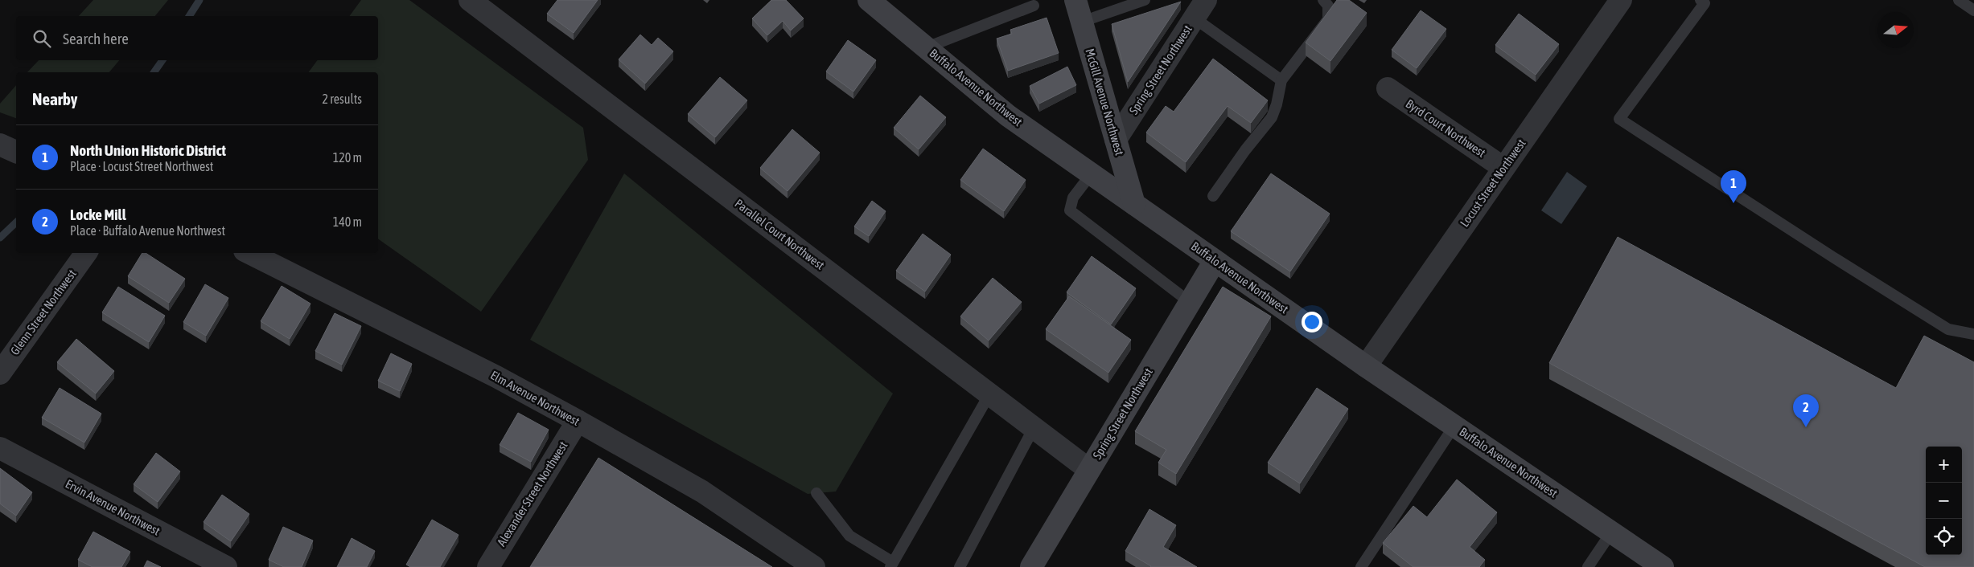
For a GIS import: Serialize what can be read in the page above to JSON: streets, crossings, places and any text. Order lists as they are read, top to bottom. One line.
{"streets":{"street":["Spring Street Northwest","Buffalo Avenue Northwest","McGill Avenue Northwest","Byrd Court Northwest","Locust Street Northwest","Parallel Court Northwest","Glenn Street Northwest","Elm Avenue Northwest","Alexander Street Northwest","Ervin Avenue Northwest"]},"crossings":[["Spring Street Northwest","Buffalo Avenue Northwest"],["Spring Street Northwest","McGill Avenue Northwest"],["Spring Street Northwest","Parallel Court Northwest"],["Buffalo Avenue Northwest","McGill Avenue Northwest"],["Buffalo Avenue Northwest","Locust Street Northwest"],["Byrd Court Northwest","Locust Street Northwest"],["Elm Avenue Northwest","Alexander Street Northwest"]],"north":"right","page":{"search":"Search here","heading":["Nearby","2 results"],"list":[{"mark":"1","name":"North Union Historic District","note":"Place · Locust Street Northwest","value":"120 m"},{"mark":"2","name":"Locke Mill","note":"Place · Buffalo Avenue Northwest","value":"140 m"}],"pins":["1","2"],"map_buttons":["+","−"]}}
